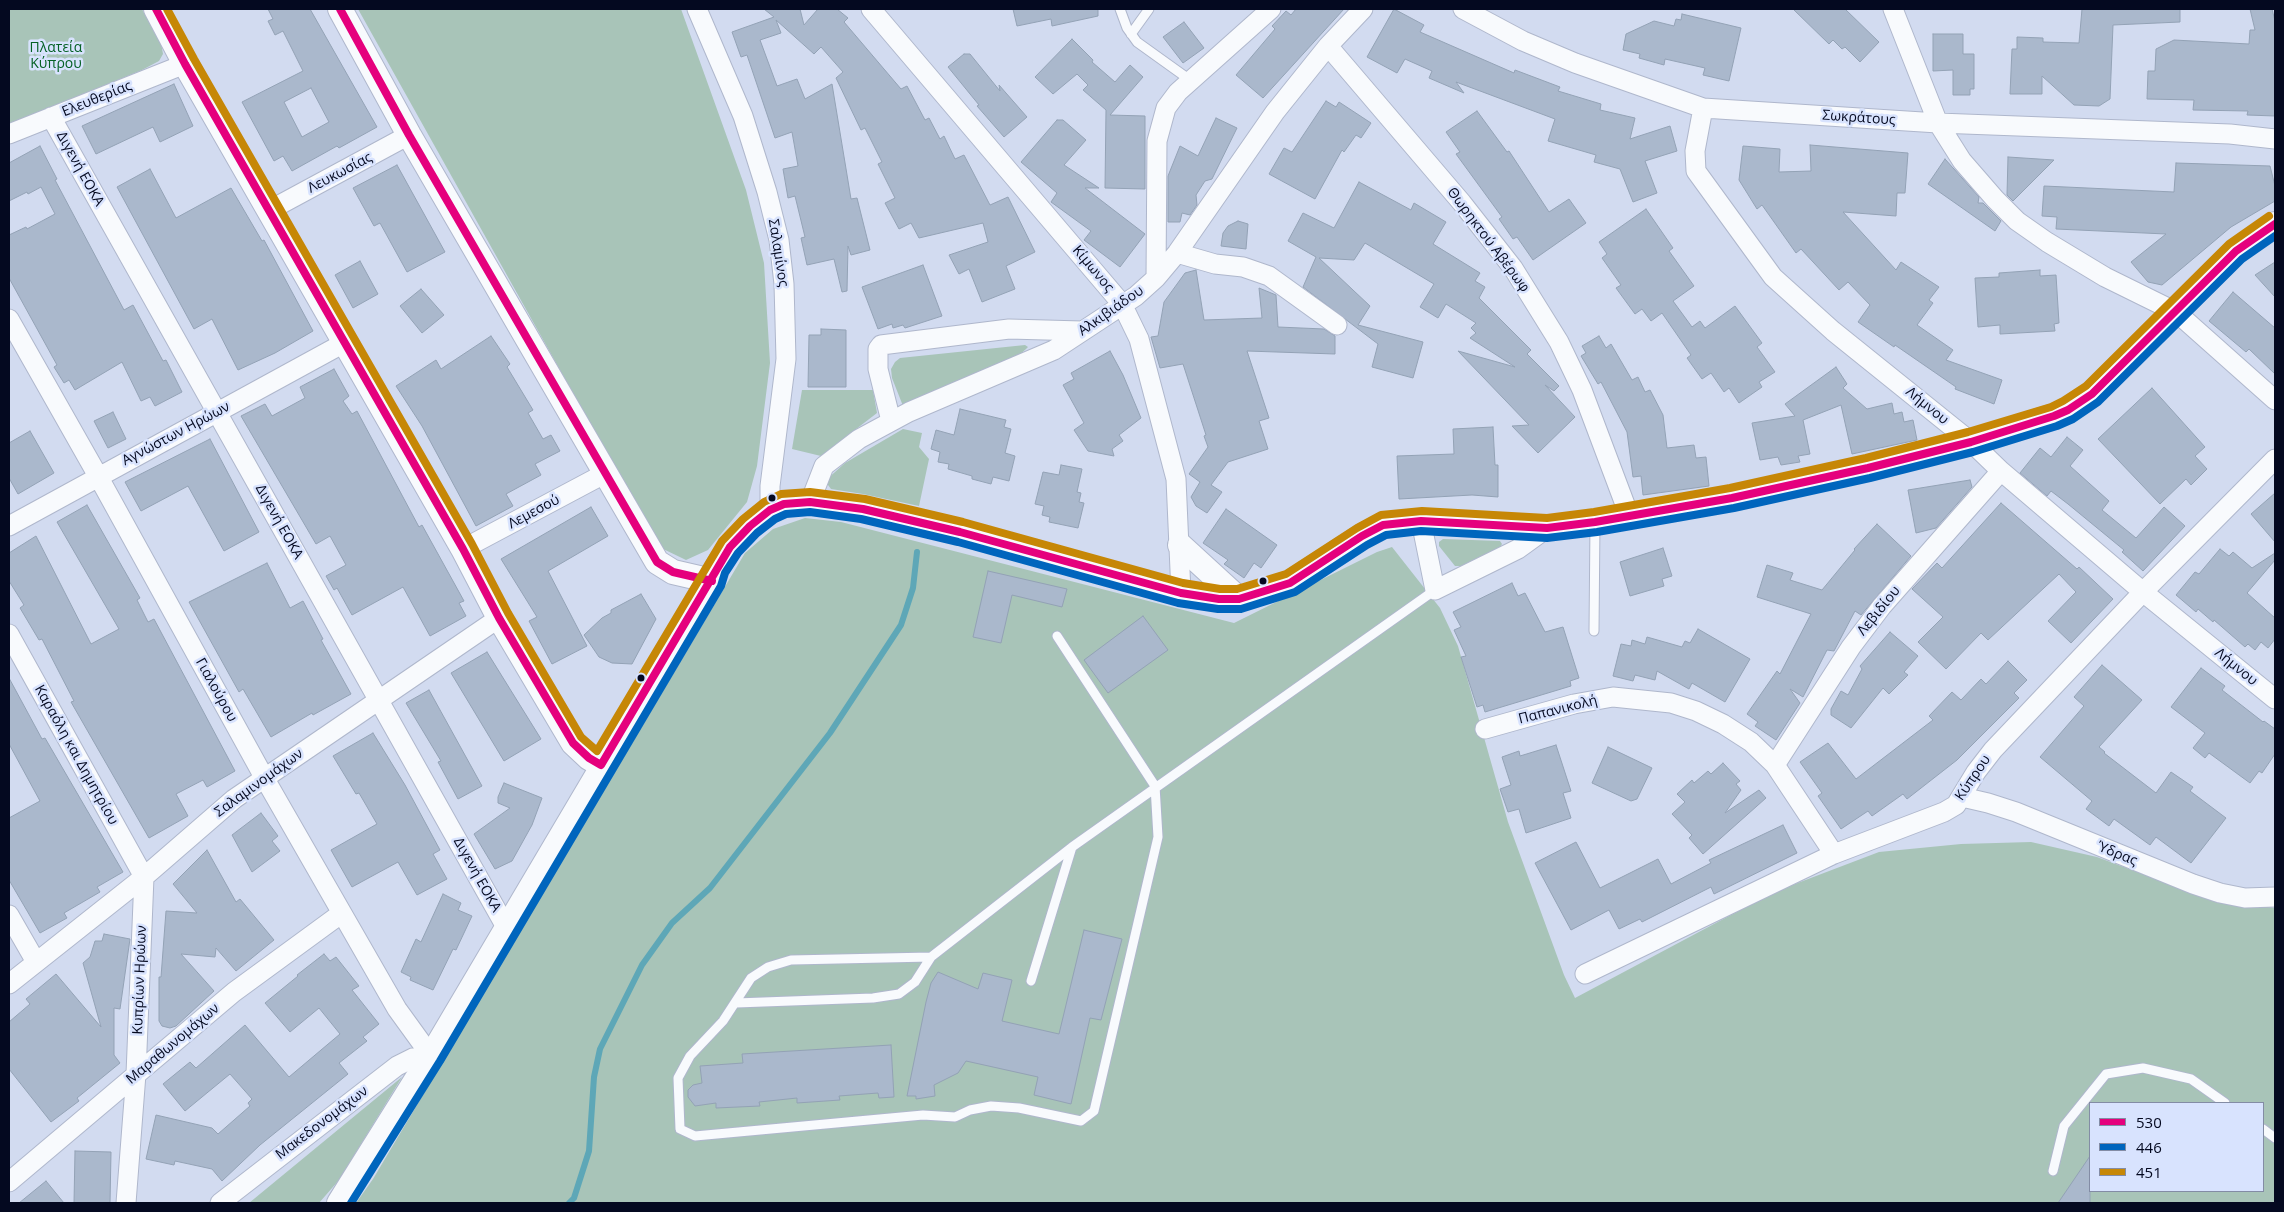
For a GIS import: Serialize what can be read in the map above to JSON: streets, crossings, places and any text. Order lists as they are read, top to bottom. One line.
{"streets":{"street":["Ελευθερίας","Σωκράτους","Διγενή ΕΟΚΑ","Λευκωσίας","Θωρηκτού Αβέρωφ","Σαλαμίνος","Κίμωνος","Αλκιβιάδου","Λήμνου","Αγνώστων Ηρώων","Λεμεσού","Λεβιδίου","Γιαλούρου","Παπανικολή","Καραόλη και Δημητρίου","Κύπρου","Σαλαμινομάχων","Ύδρας","Κυπρίων Ηρώων","Μαραθωνομάχων","Μακεδονομάχων"]},"crossings":[["Ελευθερίας","Διγενή ΕΟΚΑ"],["Σωκράτους","Λήμνου"],["Διγενή ΕΟΚΑ","Αγνώστων Ηρώων"],["Διγενή ΕΟΚΑ","Σαλαμινομάχων"],["Θωρηκτού Αβέρωφ","Αλκιβιάδου"],["Κίμωνος","Αλκιβιάδου"],["Λήμνου","Λεβιδίου"],["Λήμνου","Κύπρου"],["Αγνώστων Ηρώων","Γιαλούρου"],["Λεβιδίου","Παπανικολή"],["Γιαλούρου","Σαλαμινομάχων"],["Γιαλούρου","Μαραθωνομάχων"],["Γιαλούρου","Μακεδονομάχων"],["Παπανικολή","Κύπρου"],["Καραόλη και Δημητρίου","Σαλαμινομάχων"],["Καραόλη και Δημητρίου","Κυπρίων Ηρώων"],["Κύπρου","Ύδρας"],["Σαλαμινομάχων","Κυπρίων Ηρώων"],["Κυπρίων Ηρώων","Μαραθωνομάχων"]],"parks":["Πλατεία Κύπρου"],"lines":["transit line 530","transit line 451","transit line 446"],"legend":["530","446","451"]}
